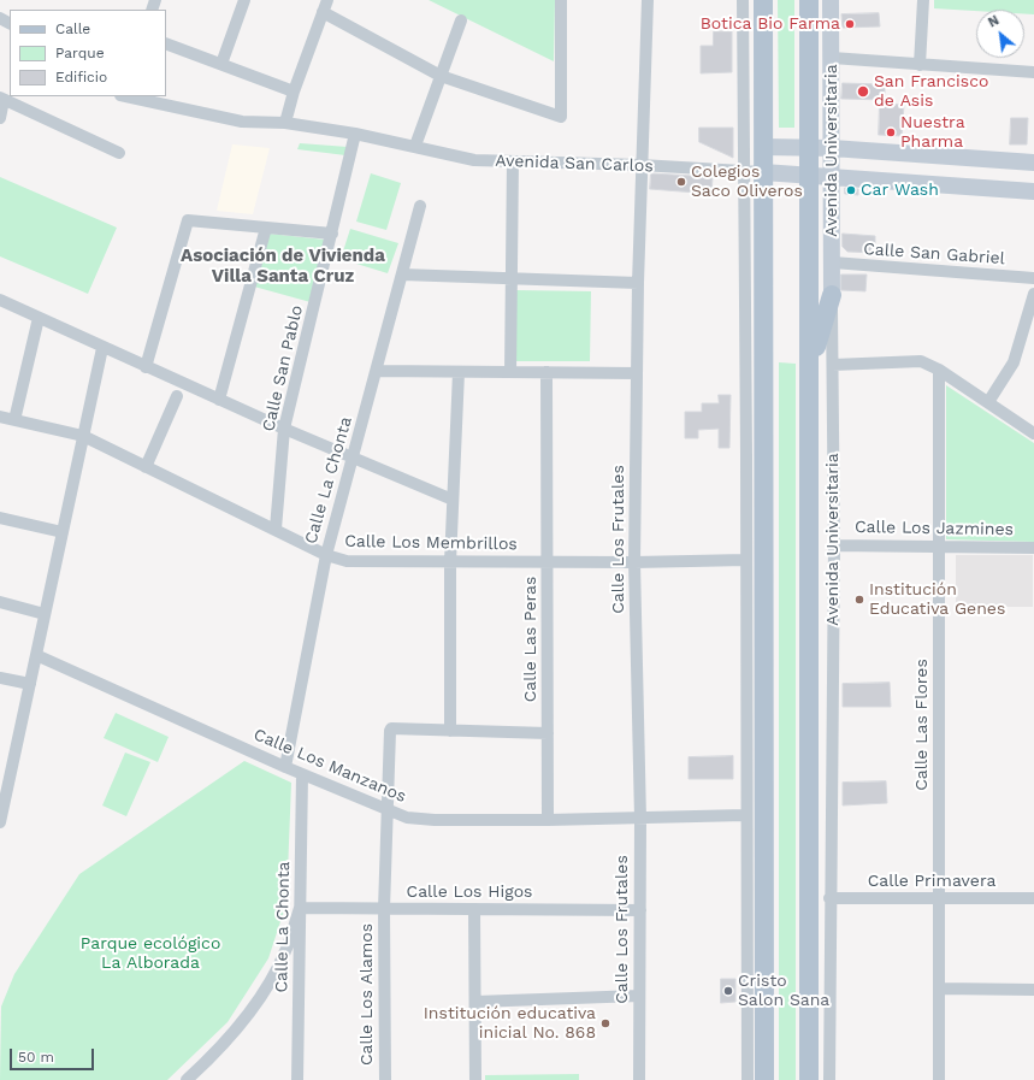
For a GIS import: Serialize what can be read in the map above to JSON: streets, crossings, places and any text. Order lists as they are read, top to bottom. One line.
{"streets":{"main road":["Avenida Universitaria"],"street":["Avenida San Carlos","Calle San Gabriel","Calle San Pablo","Calle La Chonta","Calle Los Jazmines","Calle Los Frutales","Calle Los Membrillos","Calle Las Peras","Calle Las Flores","Calle Los Manzanos","Calle Primavera","Calle Los Higos","Calle Los Alamos"]},"crossings":[["Avenida Universitaria","Avenida San Carlos"],["Avenida Universitaria","Calle San Gabriel"],["Avenida Universitaria","Calle Los Jazmines"],["Avenida Universitaria","Calle Primavera"],["Avenida San Carlos","Calle San Pablo"],["Avenida San Carlos","Calle Los Frutales"],["Calle San Pablo","Calle Los Membrillos"],["Calle La Chonta","Calle Los Membrillos"],["Calle La Chonta","Calle Los Manzanos"],["Calle La Chonta","Calle Los Higos"],["Calle Los Jazmines","Calle Las Flores"],["Calle Los Frutales","Calle Los Membrillos"],["Calle Los Frutales","Calle Los Manzanos"],["Calle Los Frutales","Calle Los Higos"],["Calle Los Membrillos","Calle Las Peras"],["Calle Las Peras","Calle Los Manzanos"],["Calle Las Flores","Calle Primavera"],["Calle Los Manzanos","Calle Los Alamos"],["Calle Los Higos","Calle Los Alamos"]],"districts":["Asociación de Vivienda Villa Santa Cruz"],"parks":["Parque ecológico La Alborada"],"places":["Botica Bio Farma","San Francisco de Asis","Nuestra Pharma","Colegios Saco Oliveros","Car Wash","Institución Educativa Genes","Cristo Salon Sana","Institución educativa inicial No. 868"],"legend":["Calle","Parque","Edificio"],"scale_bar":"50 m","north":"top left"}
